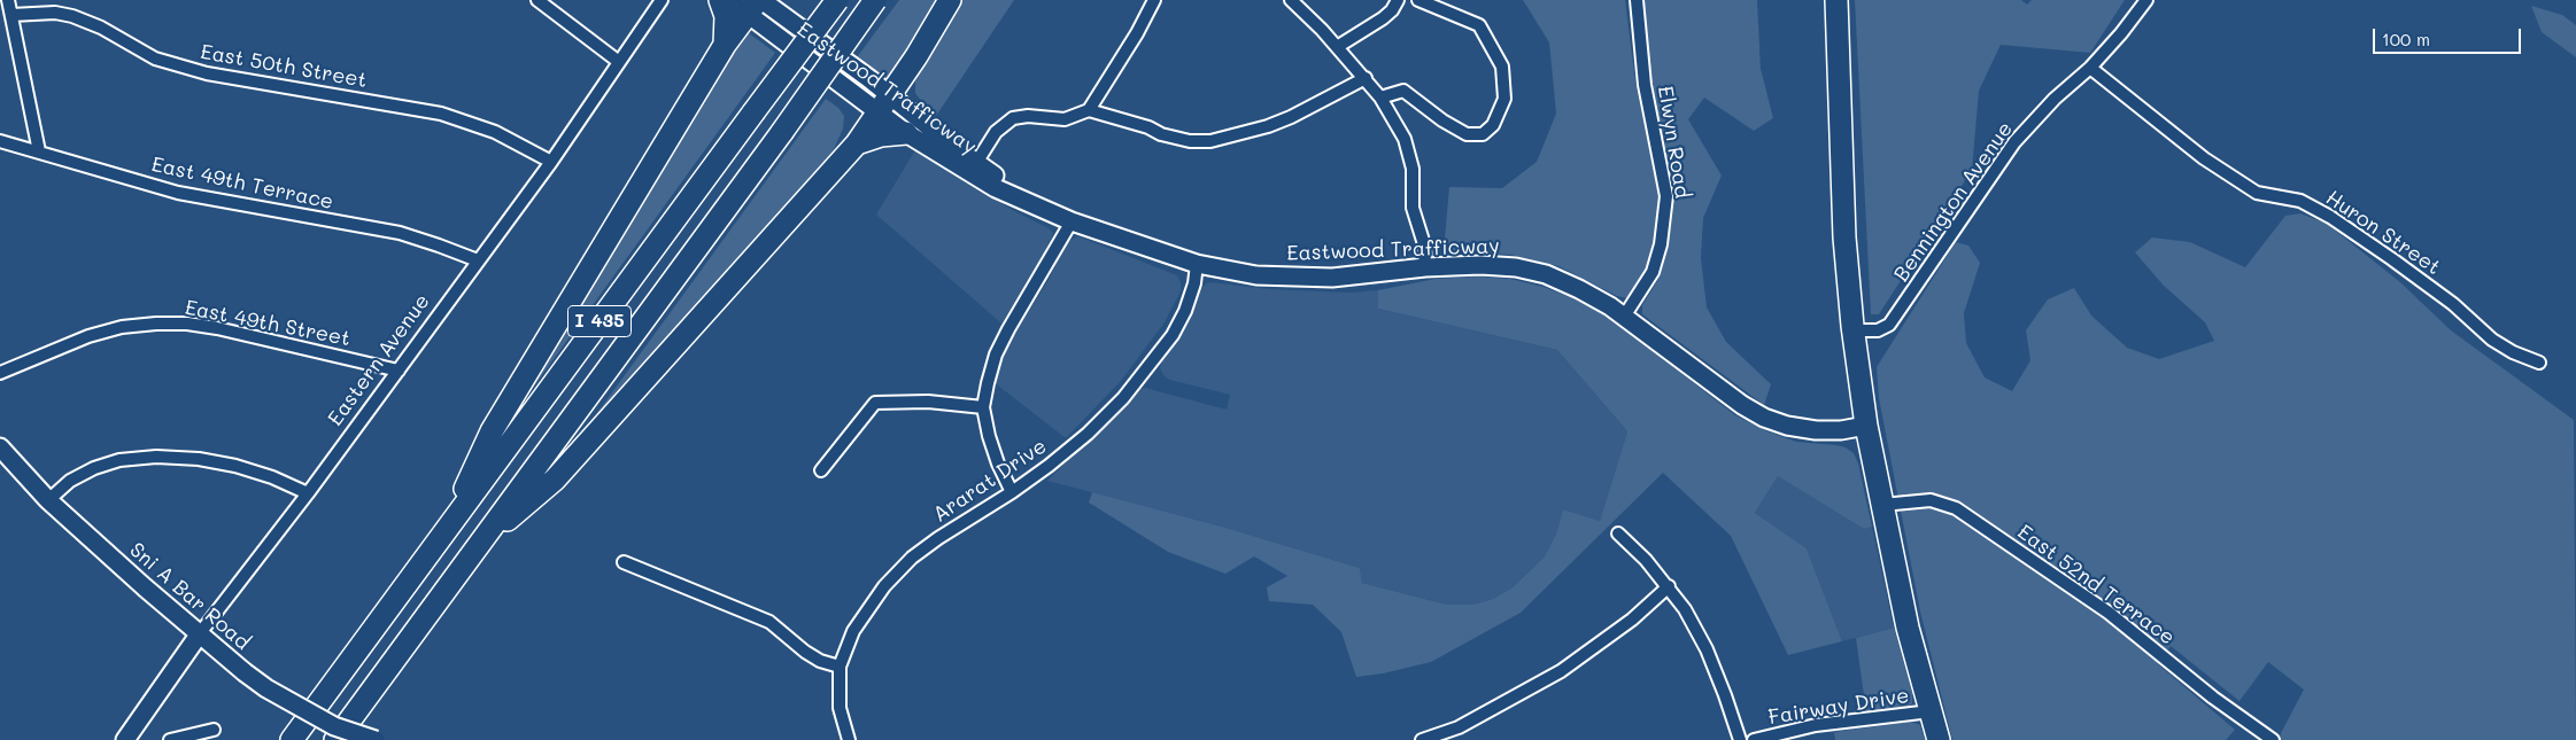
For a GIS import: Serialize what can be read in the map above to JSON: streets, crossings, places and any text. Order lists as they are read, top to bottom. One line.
{"streets":{"highway":["I 435"],"main road":["Eastwood Trafficway","Eastern Avenue","Sni A Bar Road"],"street":["East 50th Street","Elwyn Road","East 49th Terrace","Bennington Avenue","Huron Street","East 49th Street","Ararat Drive","East 52nd Terrace","Fairway Drive"]},"crossings":[["East 50th Street","Eastern Avenue"],["Eastwood Trafficway","Elwyn Road"],["Eastwood Trafficway","Ararat Drive"],["East 49th Terrace","Eastern Avenue"],["Bennington Avenue","Huron Street"],["East 49th Street","Eastern Avenue"],["Eastern Avenue","Sni A Bar Road"]],"scale_bar":"100 m"}
